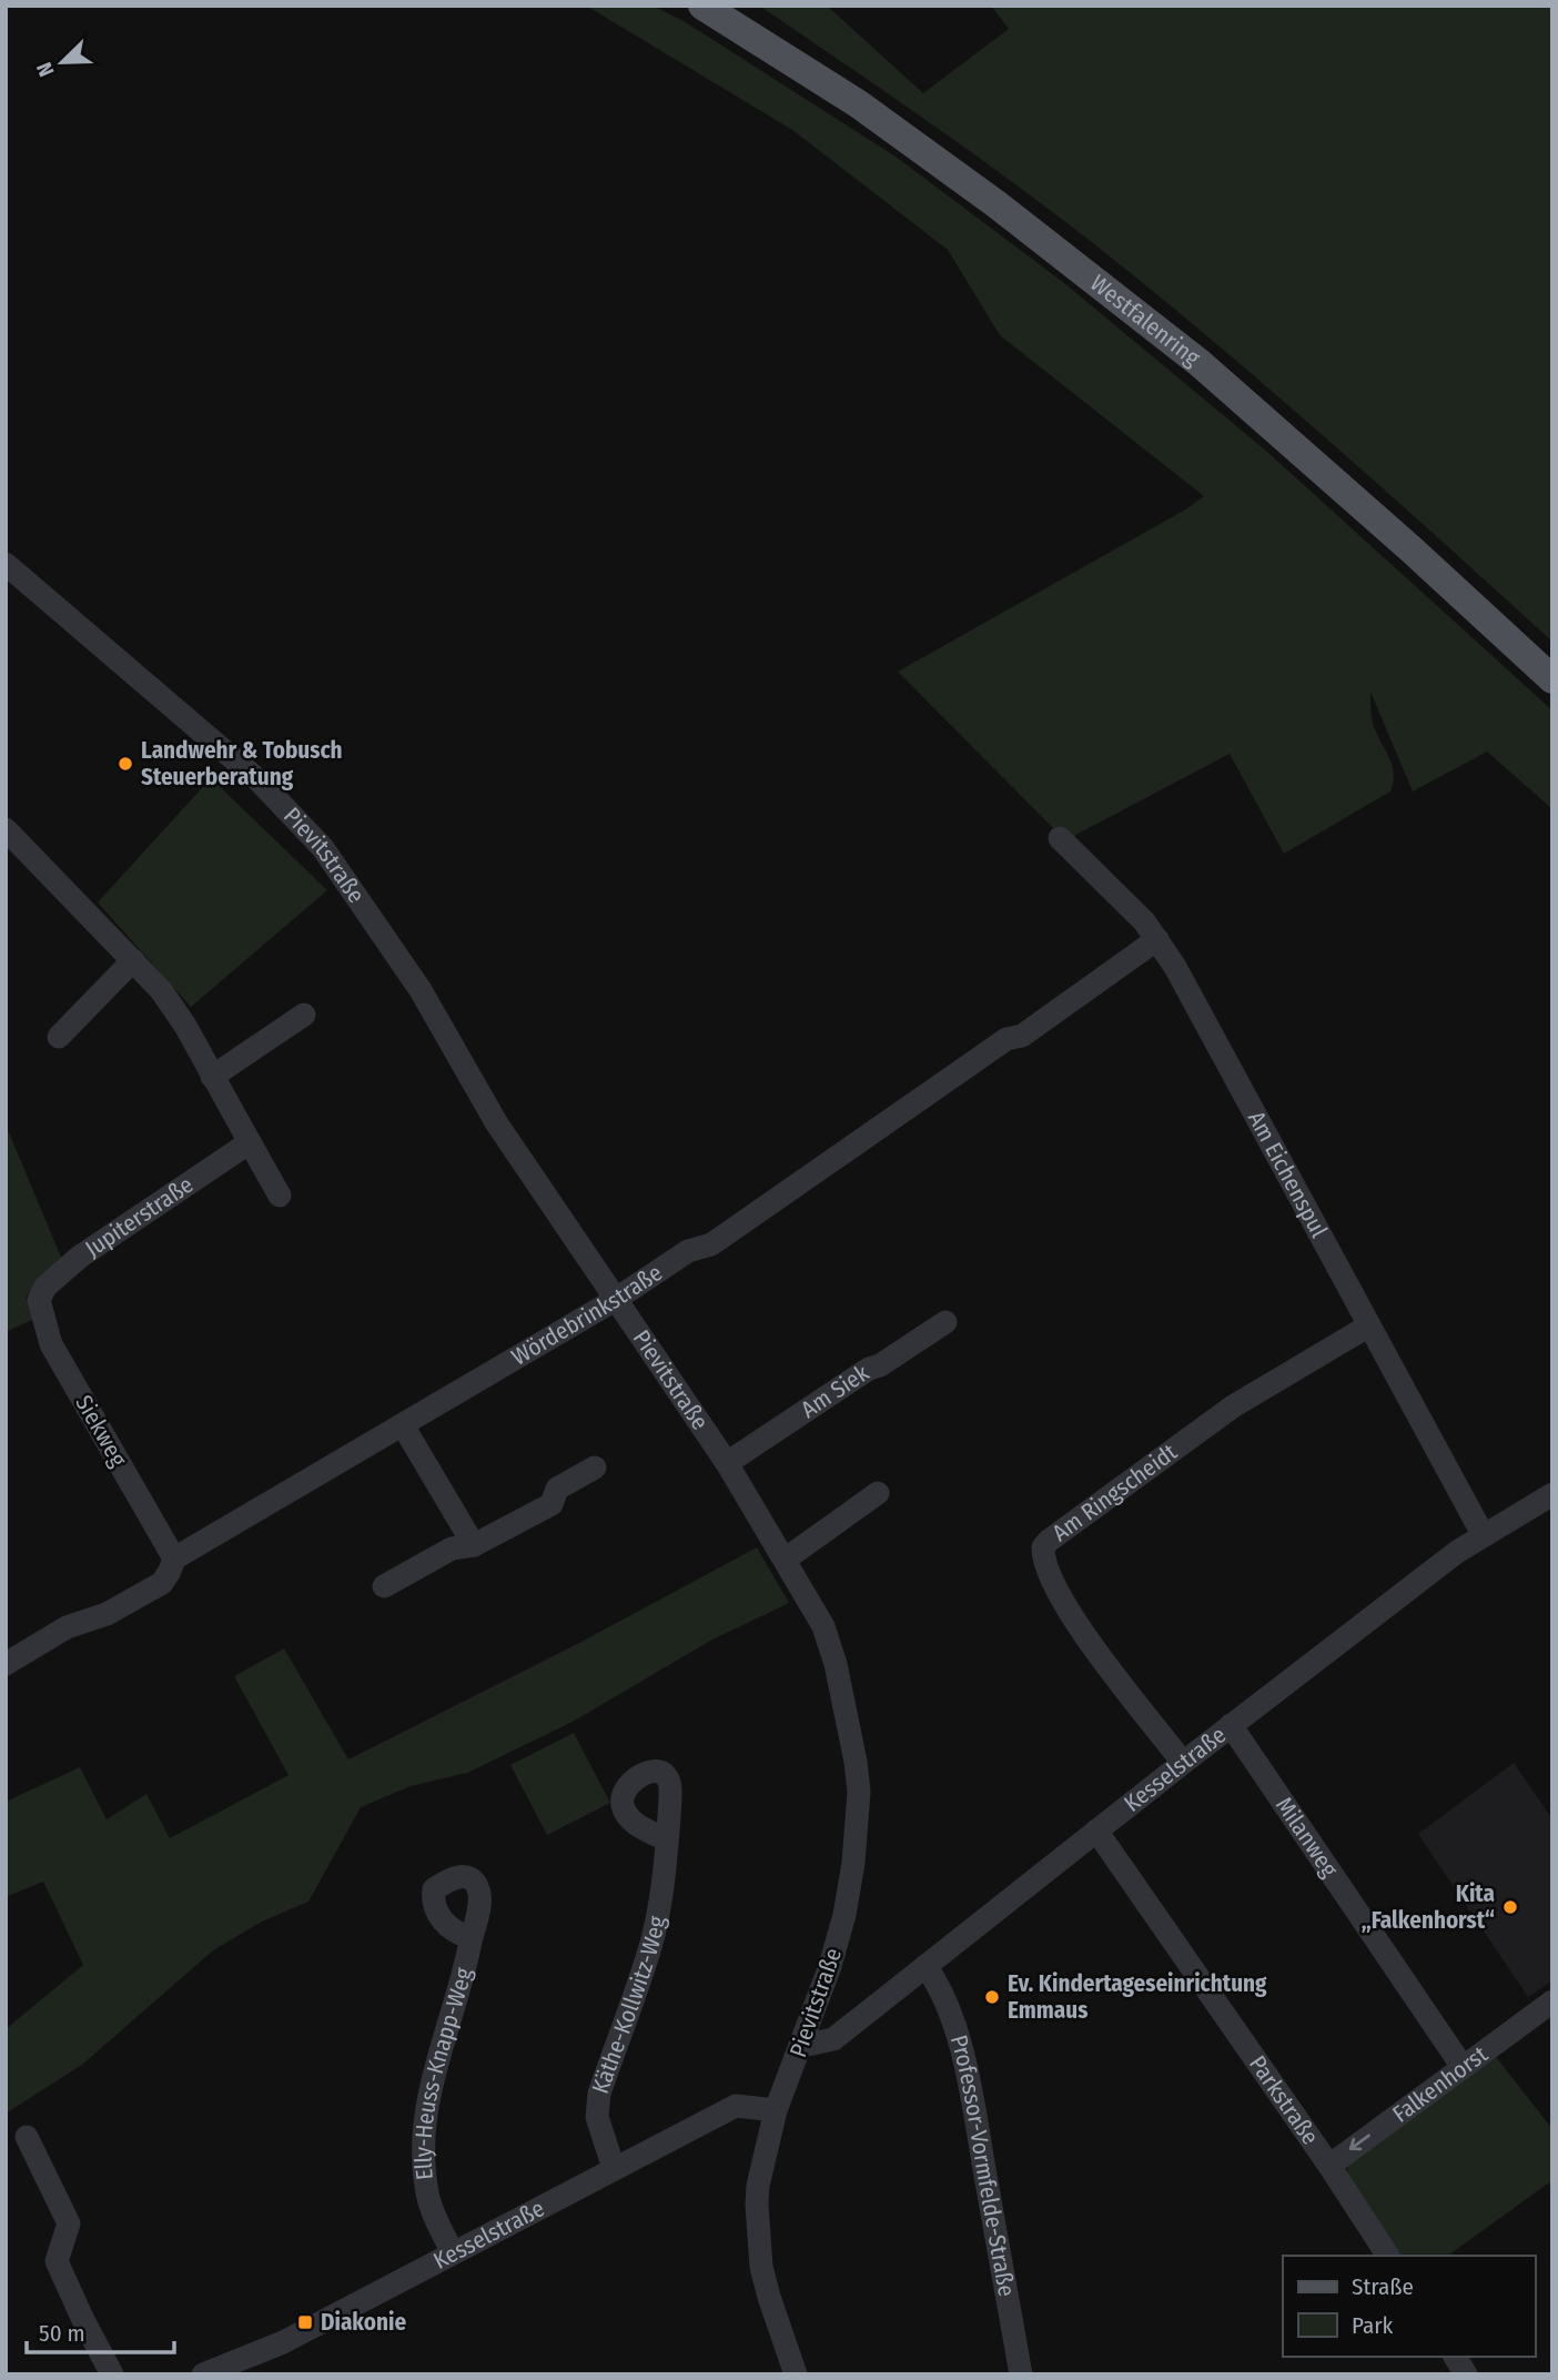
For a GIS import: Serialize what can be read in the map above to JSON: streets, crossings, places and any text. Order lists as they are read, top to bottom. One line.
{"streets":{"main road":["Westfalenring"],"street":["Pievitstraße","Am Eichenspul","Jupiterstraße","Wördebrinkstraße","Am Siek","Siekweg","Am Ringscheidt","Kesselstraße","Milanweg","Käthe-Kollwitz-Weg","Elly-Heuss-Knapp-Weg","Falkenhorst","Parkstraße","Professor-Vormfelde-Straße"]},"crossings":[["Pievitstraße","Wördebrinkstraße"],["Pievitstraße","Am Siek"],["Pievitstraße","Kesselstraße"],["Am Eichenspul","Wördebrinkstraße"],["Am Eichenspul","Am Ringscheidt"],["Am Eichenspul","Kesselstraße"],["Jupiterstraße","Siekweg"],["Wördebrinkstraße","Siekweg"],["Am Ringscheidt","Kesselstraße"],["Kesselstraße","Milanweg"],["Kesselstraße","Käthe-Kollwitz-Weg"],["Kesselstraße","Elly-Heuss-Knapp-Weg"],["Kesselstraße","Parkstraße"],["Kesselstraße","Professor-Vormfelde-Straße"],["Milanweg","Falkenhorst"],["Falkenhorst","Parkstraße"]],"one_way":["Falkenhorst"],"places":{"other":["Landwehr & Tobusch Steuerberatung","Kita „Falkenhorst“","Ev. Kindertageseinrichtung Emmaus"],"transit":["Diakonie"]},"legend":["Straße","Park"],"scale_bar":"50 m","north":"bottom left"}
